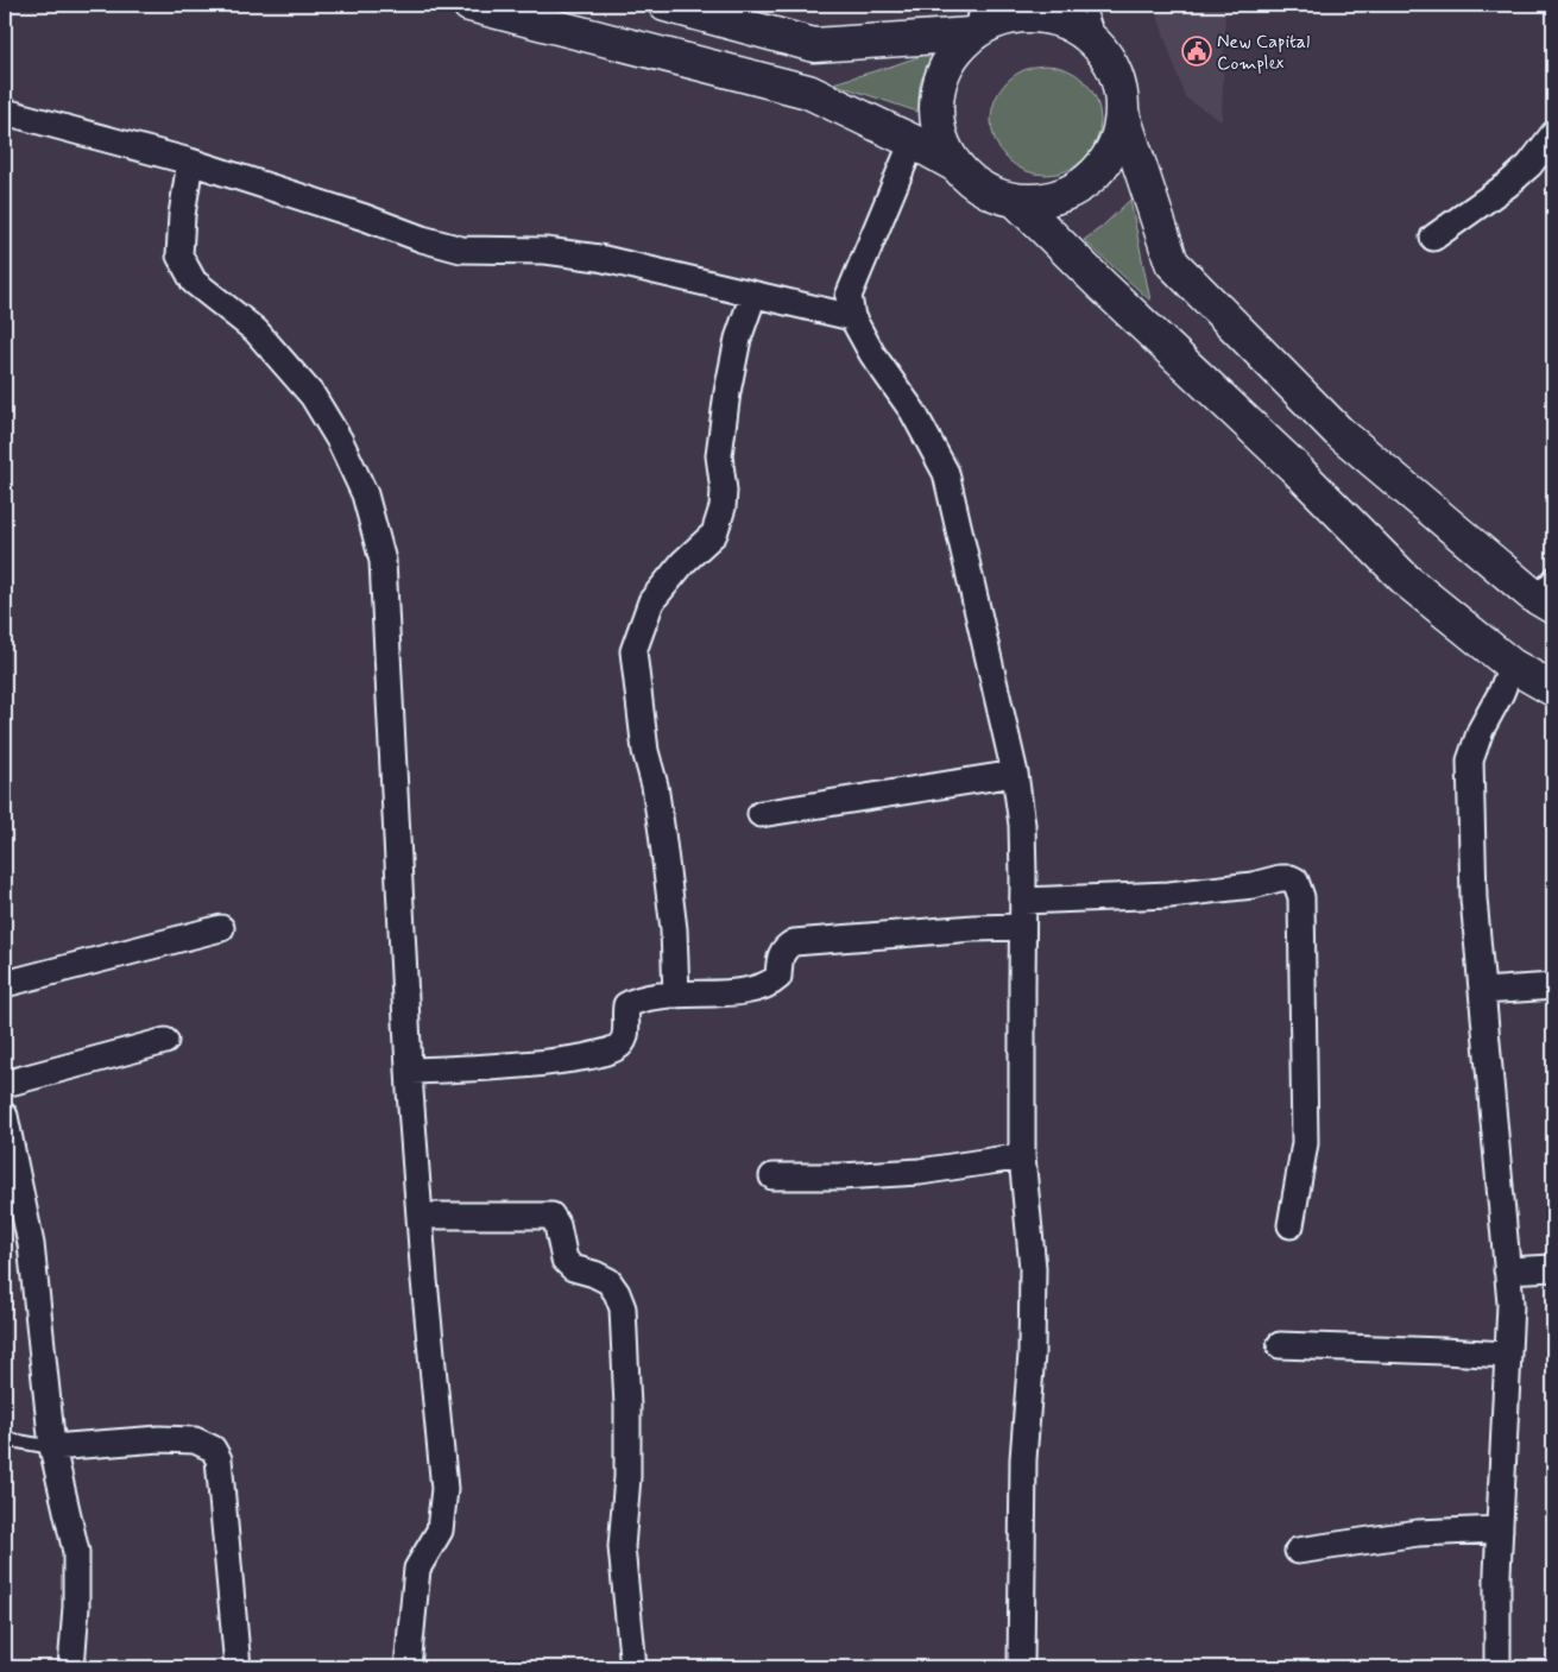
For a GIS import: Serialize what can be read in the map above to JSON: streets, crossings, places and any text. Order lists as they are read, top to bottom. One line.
{"places":{"public building":["New Capital Complex"]}}
